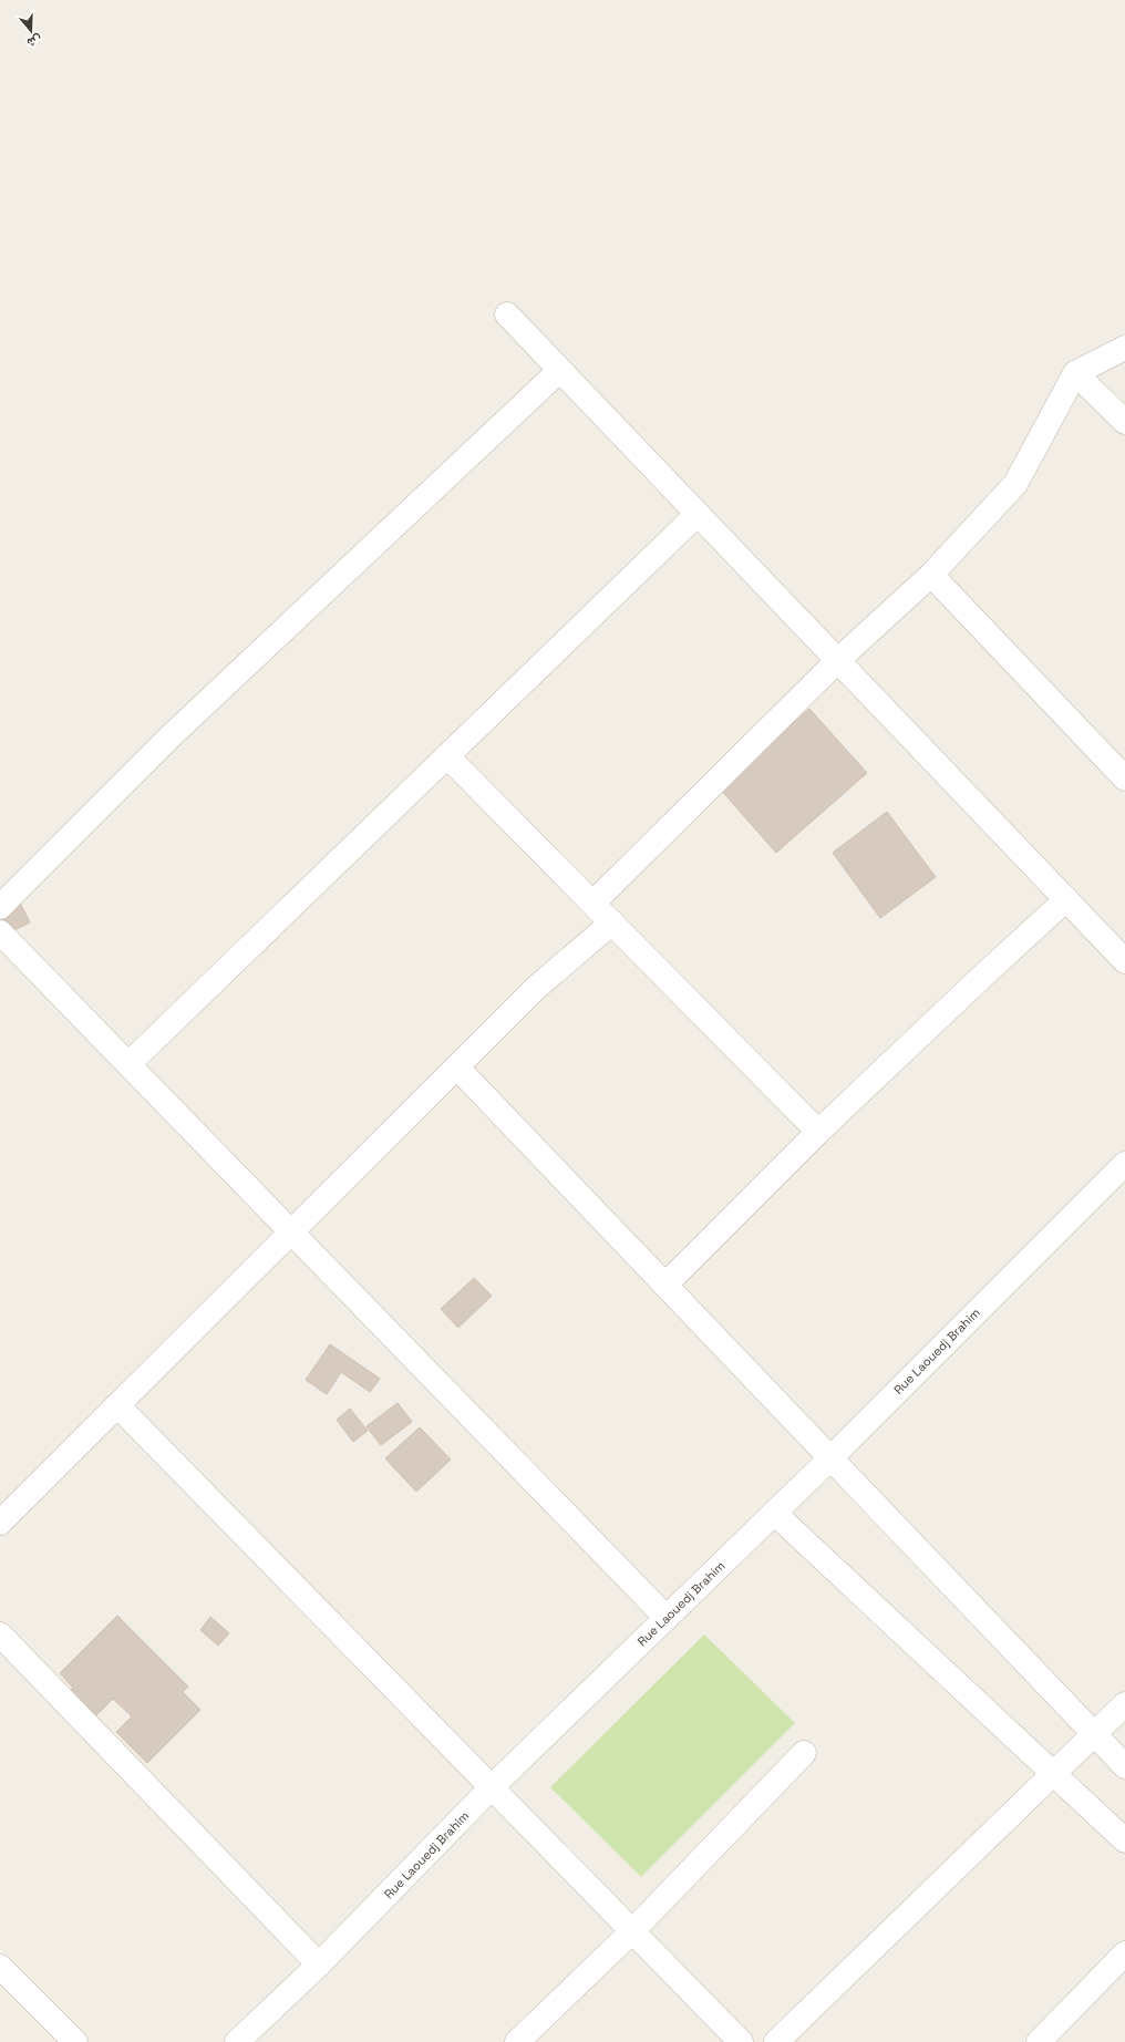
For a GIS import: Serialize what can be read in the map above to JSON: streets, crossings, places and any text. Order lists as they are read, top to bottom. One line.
{"streets":{"street":["Rue Laouedj Brahim"]},"north":"bottom"}
